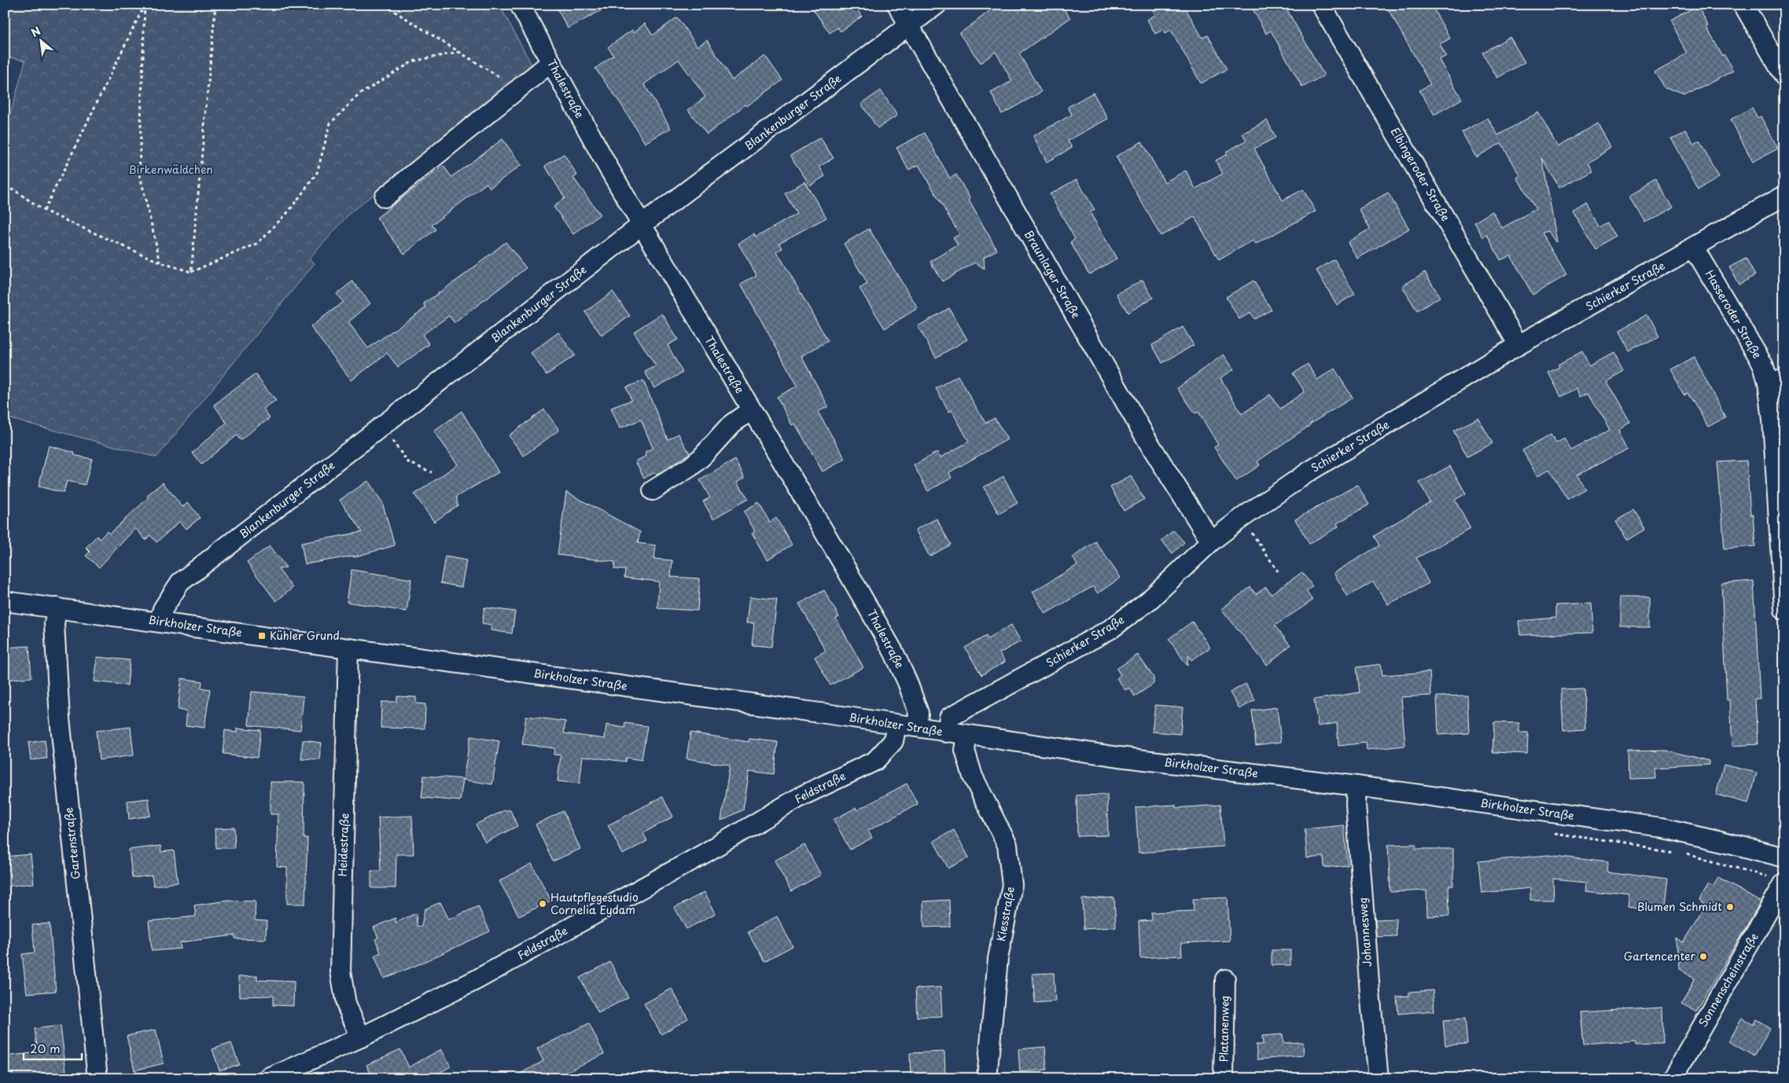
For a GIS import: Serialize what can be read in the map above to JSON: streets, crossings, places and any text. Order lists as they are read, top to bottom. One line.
{"streets":{"street":["Thalestraße","Blankenburger Straße","Elbingeroder Straße","Braunlager Straße","Schierker Straße","Hasseroder Straße","Birkholzer Straße","Feldstraße","Gartenstraße","Heidestraße","Kiesstraße","Johannesweg","Sonnenscheinstraße","Platanenweg"]},"crossings":[["Thalestraße","Blankenburger Straße"],["Thalestraße","Birkholzer Straße"],["Blankenburger Straße","Braunlager Straße"],["Blankenburger Straße","Birkholzer Straße"],["Elbingeroder Straße","Schierker Straße"],["Braunlager Straße","Schierker Straße"],["Schierker Straße","Hasseroder Straße"],["Schierker Straße","Birkholzer Straße"],["Birkholzer Straße","Feldstraße"],["Birkholzer Straße","Gartenstraße"],["Birkholzer Straße","Heidestraße"],["Birkholzer Straße","Kiesstraße"],["Birkholzer Straße","Johannesweg"],["Feldstraße","Heidestraße"]],"parks":["Birkenwäldchen"],"places":{"transit":["Kühler Grund"],"other":["Hautpflegestudio Cornelia Eydam","Blumen Schmidt","Gartencenter"]},"scale_bar":"20 m","north":"top left"}
